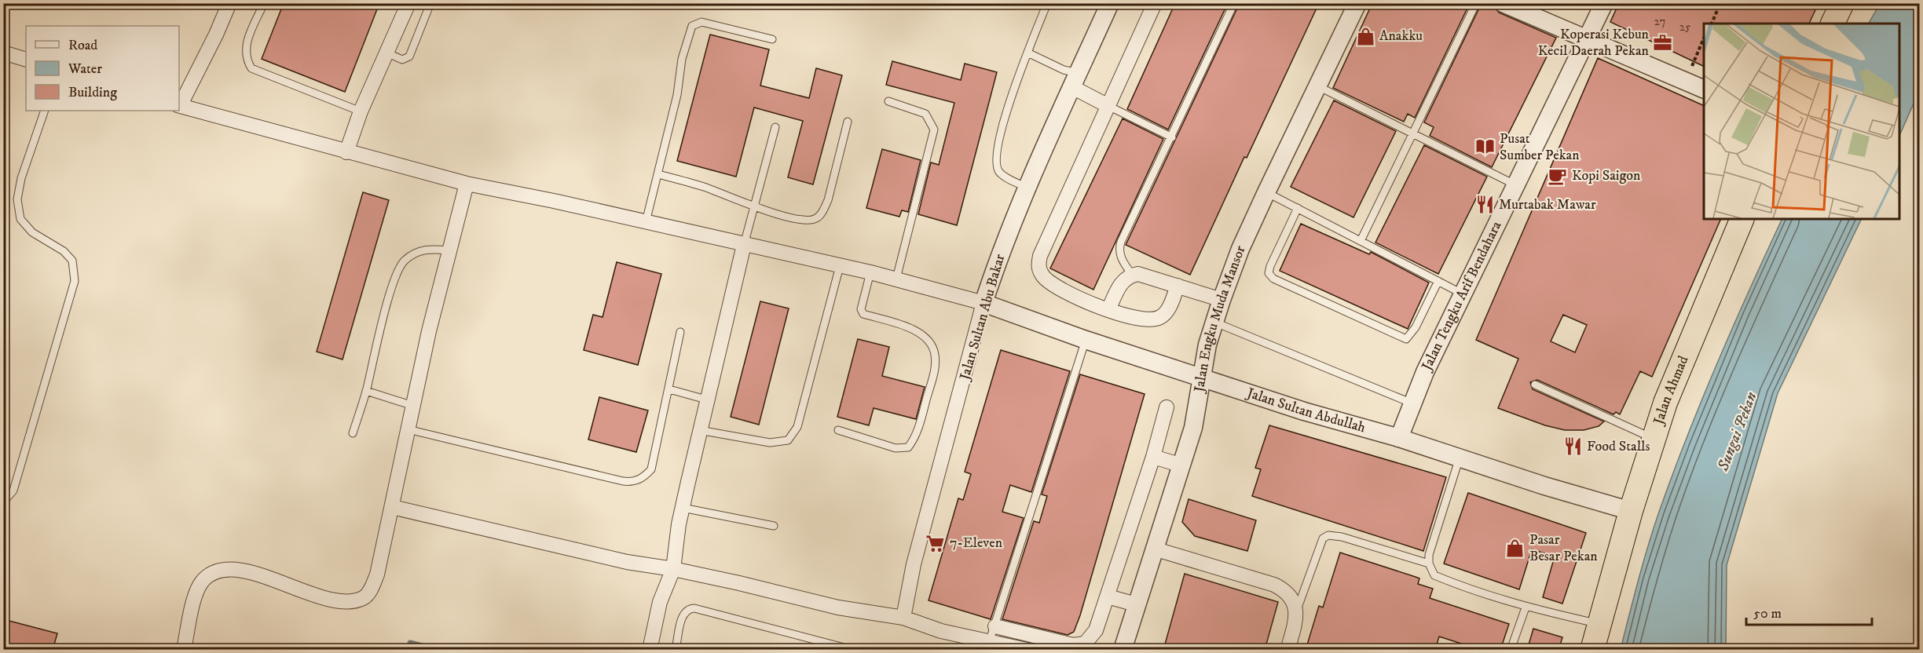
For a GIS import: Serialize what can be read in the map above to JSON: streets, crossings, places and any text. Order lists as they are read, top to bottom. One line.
{"streets":{"highway":["Jalan Ahmad"],"street":["Jalan Tengku Arif Bendahara","Jalan Sultan Abu Bakar","Jalan Engku Muda Mansor","Jalan Sultan Abdullah"]},"crossings":[["Jalan Tengku Arif Bendahara","Jalan Sultan Abdullah"],["Jalan Sultan Abu Bakar","Jalan Sultan Abdullah"],["Jalan Engku Muda Mansor","Jalan Sultan Abdullah"],["Jalan Ahmad","Jalan Sultan Abdullah"]],"water":["Sungai Pekan"],"places":{"shop":["Anakku","Pasar Besar Pekan"],"office":["Koperasi Kebun Kecil Daerah Pekan"],"library":["Pusat Sumber Pekan"],"cafe":["Kopi Saigon"],"restaurant":["Murtabak Mawar","Food Stalls"],"supermarket":["7-Eleven"]},"house_numbers":["27","25"],"legend":["Road","Water","Building"],"scale_bar":"50 m"}
